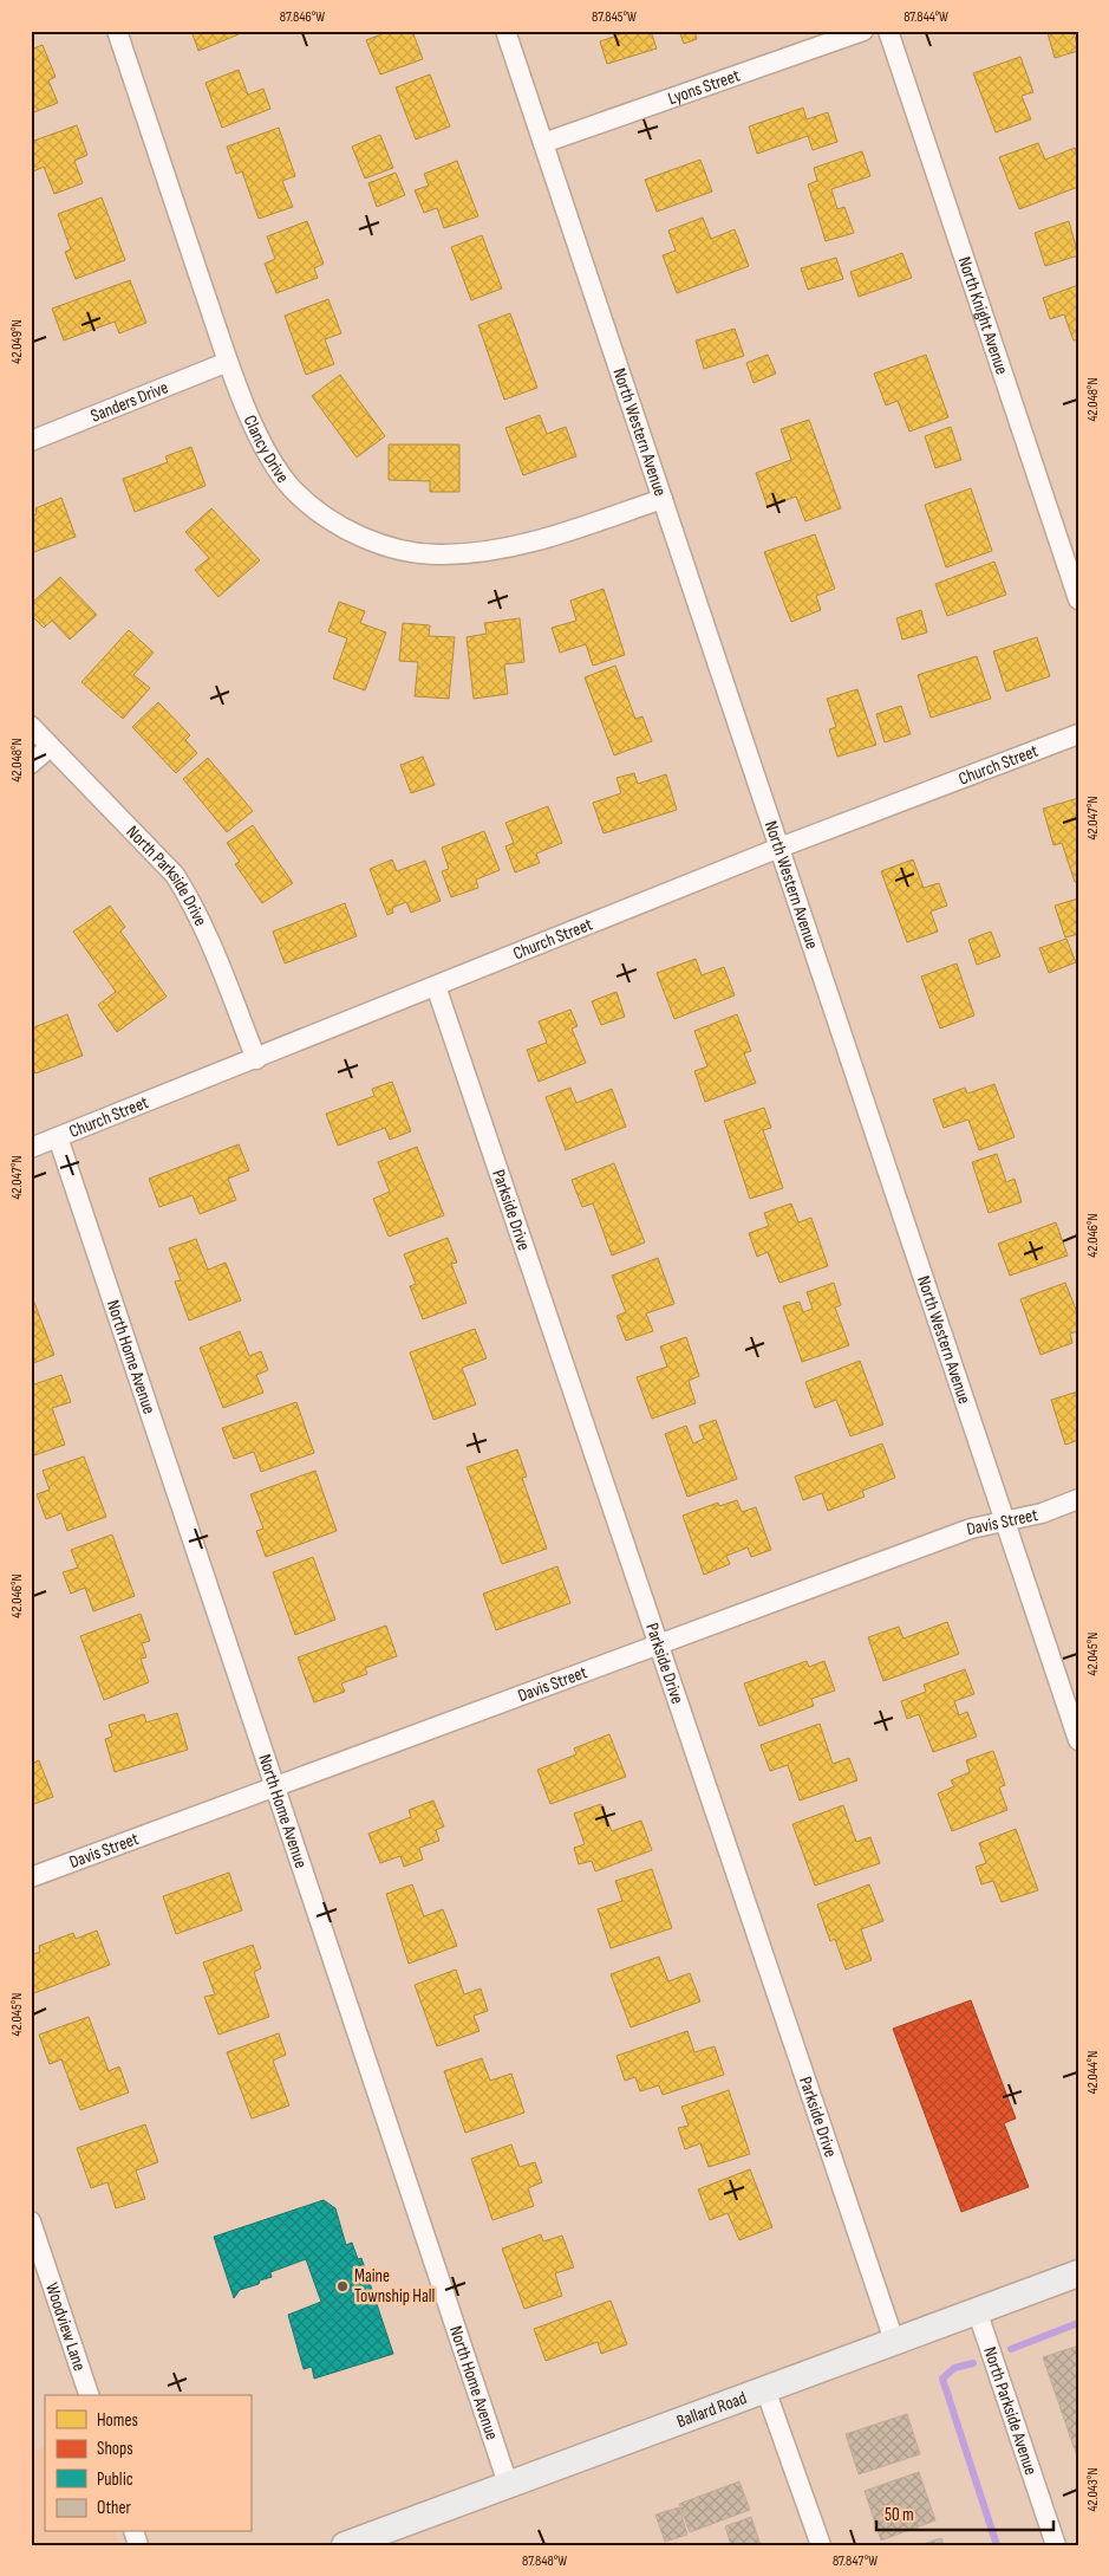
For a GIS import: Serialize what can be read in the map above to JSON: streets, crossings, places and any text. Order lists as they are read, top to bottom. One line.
{"streets":{"street":["Lyons Street","North Knight Avenue","Sanders Drive","North Western Avenue","Clancy Drive","Church Street","North Parkside Drive","Parkside Drive","North Home Avenue","Davis Street","Woodview Lane","Ballard Road","North Parkside Avenue"]},"crossings":[["Lyons Street","North Western Avenue"],["Sanders Drive","Clancy Drive"],["North Western Avenue","Clancy Drive"],["North Western Avenue","Church Street"],["North Western Avenue","Davis Street"],["Church Street","North Parkside Drive"],["Church Street","Parkside Drive"],["Church Street","North Home Avenue"],["Parkside Drive","Davis Street"],["Parkside Drive","Ballard Road"],["North Home Avenue","Davis Street"],["North Home Avenue","Ballard Road"],["Ballard Road","North Parkside Avenue"]],"places":["Maine Township Hall"],"legend":["Homes","Shops","Public","Other"],"scale_bar":"50 m","coordinates":["87.846°W","87.845°W","87.844°W","42.049°N","42.048°N","42.047°N","42.046°N","42.045°N","42.044°N","42.043°N","87.848°W","87.847°W"]}
